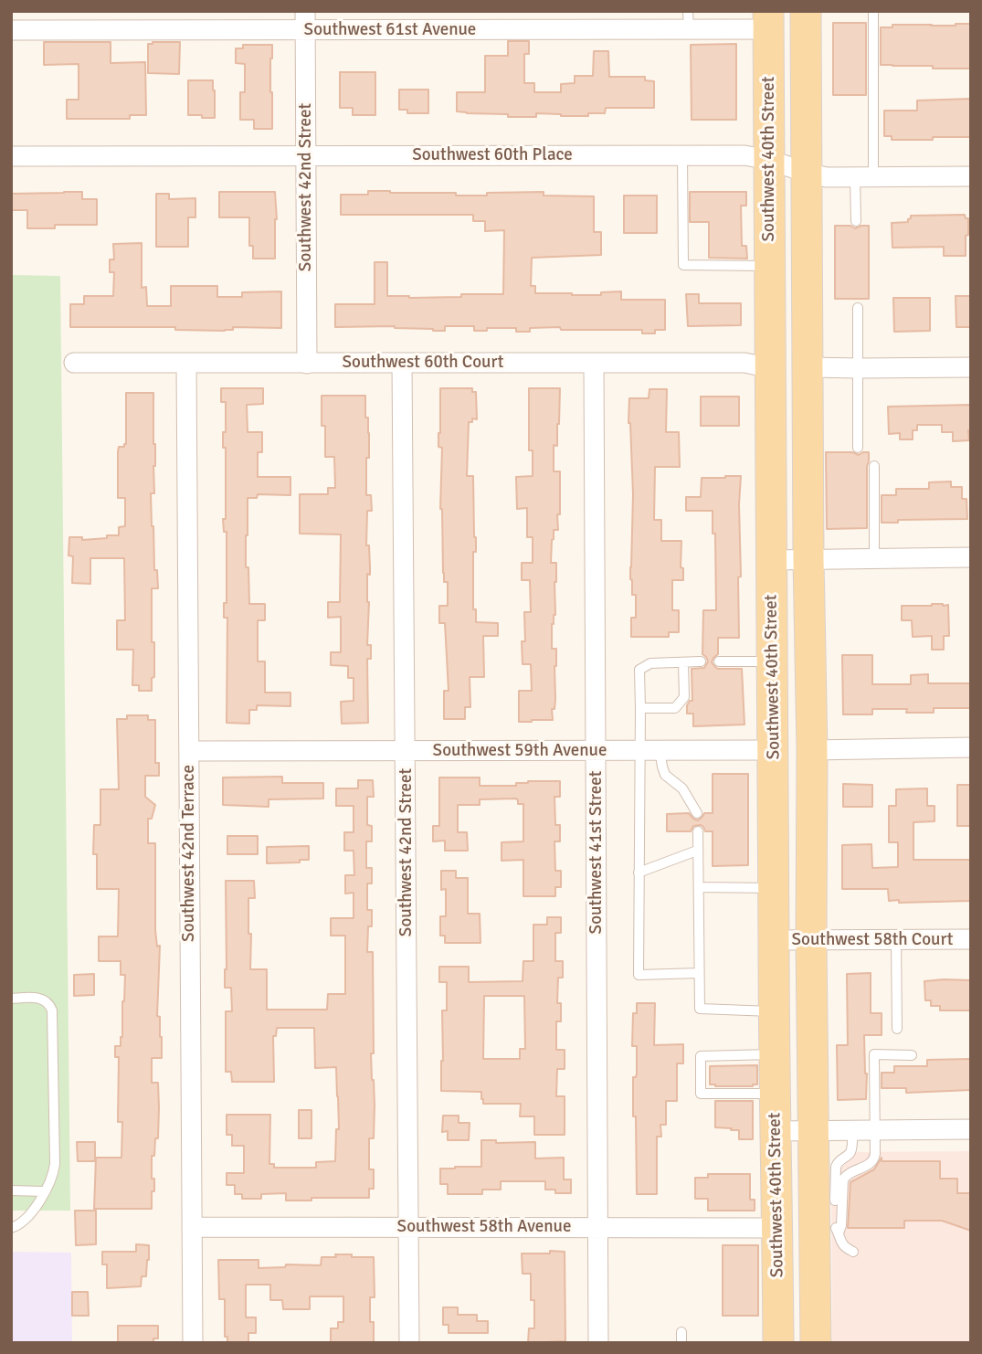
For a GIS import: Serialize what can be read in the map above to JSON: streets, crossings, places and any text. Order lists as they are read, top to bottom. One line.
{"streets":{"main road":["Southwest 40th Street"],"street":["Southwest 61st Avenue","Southwest 60th Place","Southwest 42nd Street","Southwest 60th Court","Southwest 59th Avenue","Southwest 41st Street","Southwest 42nd Terrace","Southwest 58th Court","Southwest 58th Avenue"]},"crossings":[["Southwest 61st Avenue","Southwest 40th Street"],["Southwest 61st Avenue","Southwest 42nd Street"],["Southwest 60th Place","Southwest 40th Street"],["Southwest 60th Place","Southwest 42nd Street"],["Southwest 40th Street","Southwest 60th Court"],["Southwest 40th Street","Southwest 59th Avenue"],["Southwest 40th Street","Southwest 58th Court"],["Southwest 40th Street","Southwest 58th Avenue"],["Southwest 42nd Street","Southwest 60th Court"],["Southwest 42nd Street","Southwest 59th Avenue"],["Southwest 42nd Street","Southwest 58th Avenue"],["Southwest 60th Court","Southwest 41st Street"],["Southwest 60th Court","Southwest 42nd Terrace"],["Southwest 59th Avenue","Southwest 41st Street"],["Southwest 59th Avenue","Southwest 42nd Terrace"],["Southwest 41st Street","Southwest 58th Avenue"],["Southwest 42nd Terrace","Southwest 58th Avenue"]]}
